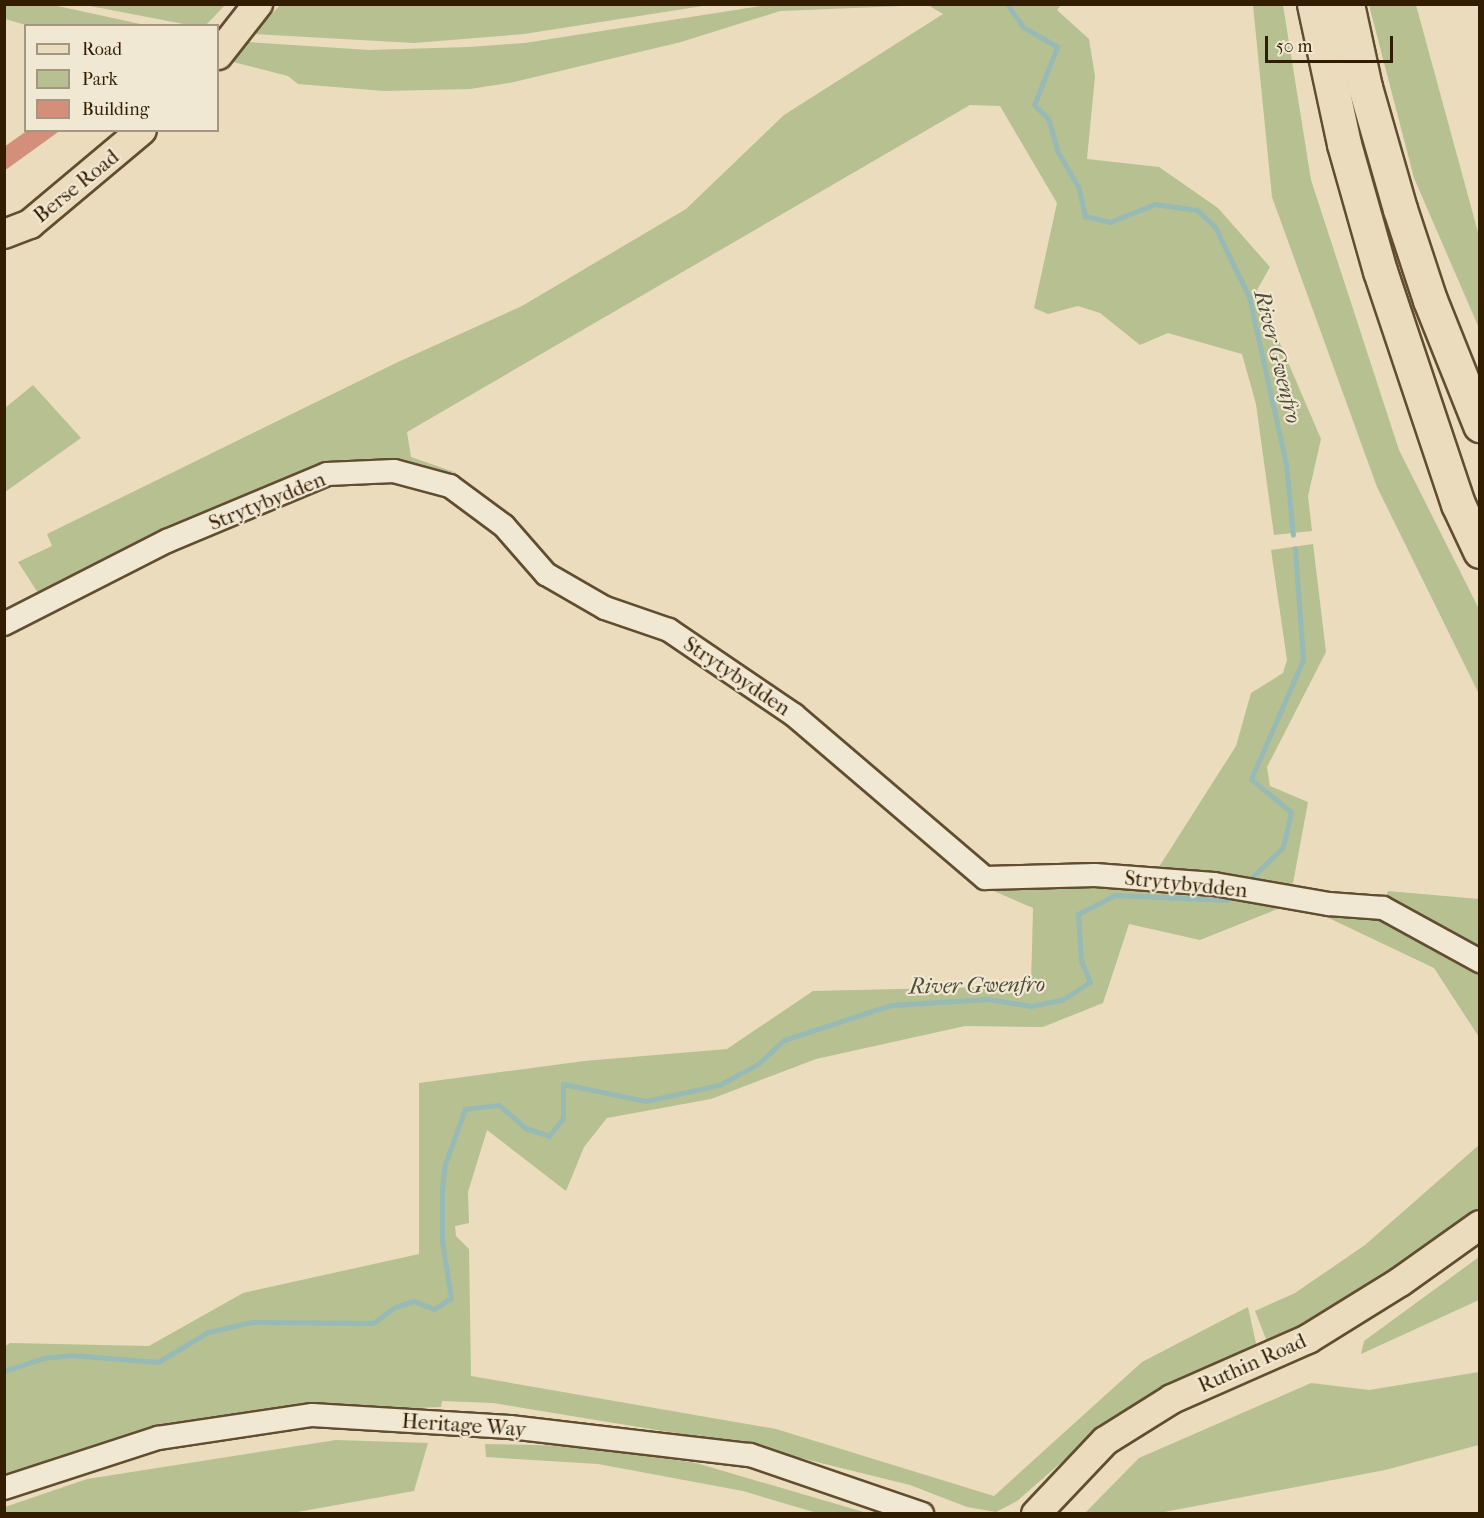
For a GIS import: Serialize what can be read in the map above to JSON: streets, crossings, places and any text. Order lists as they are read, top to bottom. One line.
{"streets":{"main road":["Berse Road","Ruthin Road"],"street":["Strytybydden","Heritage Way"]},"water":["River Gwenfro"],"legend":["Road","Park","Building"],"scale_bar":"50 m"}
